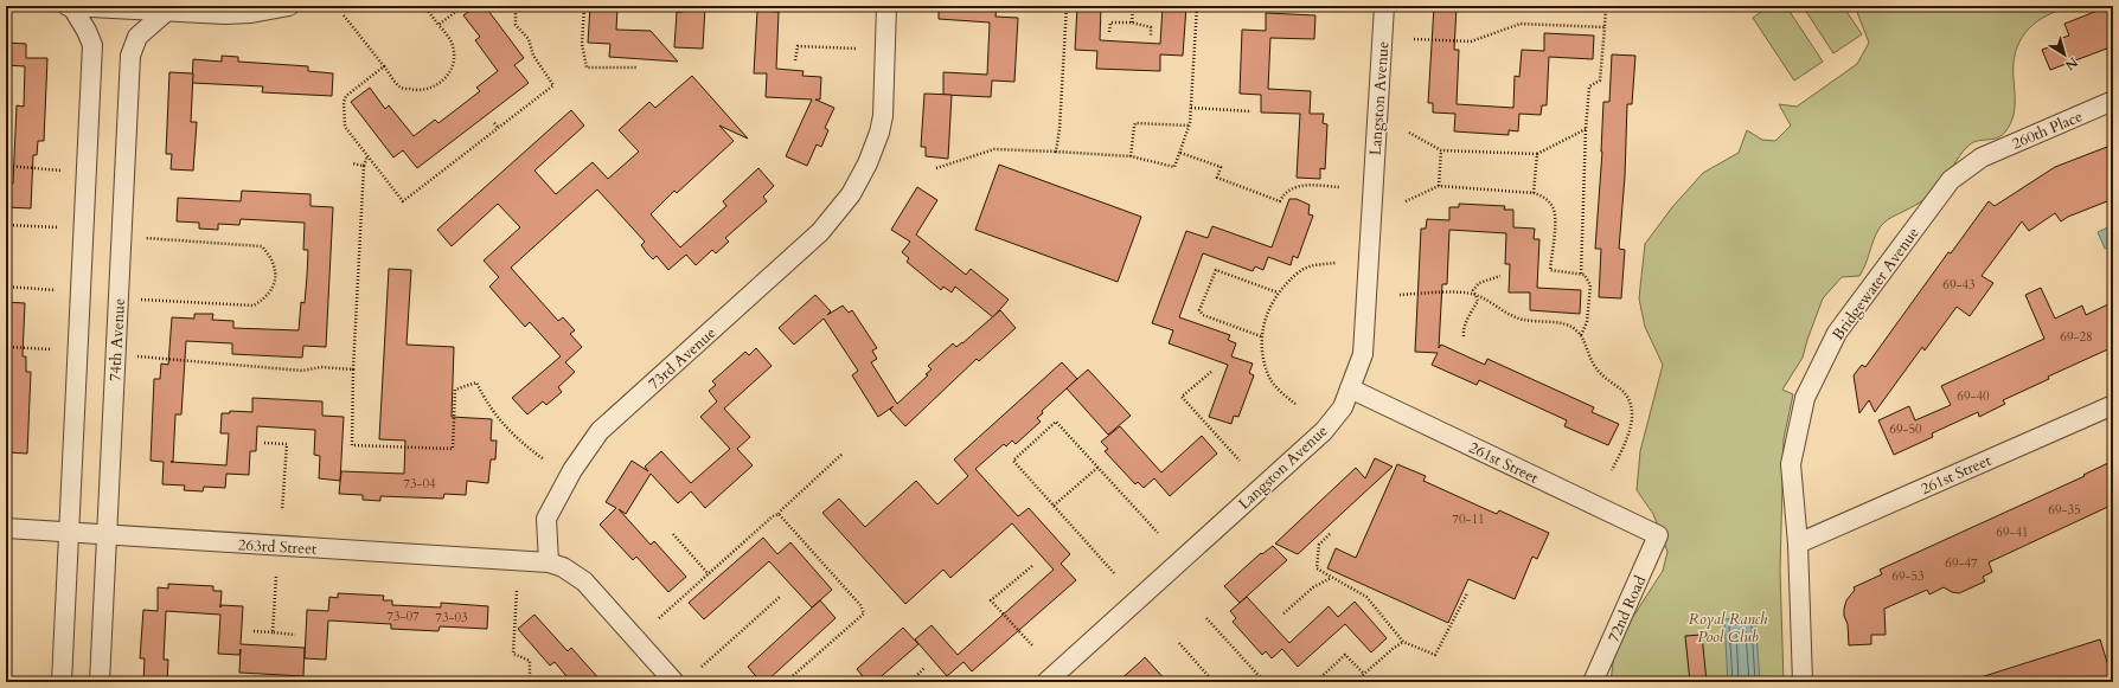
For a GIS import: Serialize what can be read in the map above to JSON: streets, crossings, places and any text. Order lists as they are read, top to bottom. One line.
{"streets":{"street":["Langston Avenue","260th Place","Bridgewater Avenue","74th Avenue","73rd Avenue","261st Street","263rd Street","72nd Road"]},"crossings":[["Langston Avenue","261st Street"],["260th Place","Bridgewater Avenue"],["Bridgewater Avenue","261st Street"],["74th Avenue","263rd Street"],["73rd Avenue","263rd Street"],["261st Street","72nd Road"]],"parks":["Royal Ranch Pool Club"],"house_numbers":["69-43","69-28","69-40","69-50","73-04","69-35","70-11","69-41","69-47","69-53","73-07","73-03"],"north":"bottom right"}
